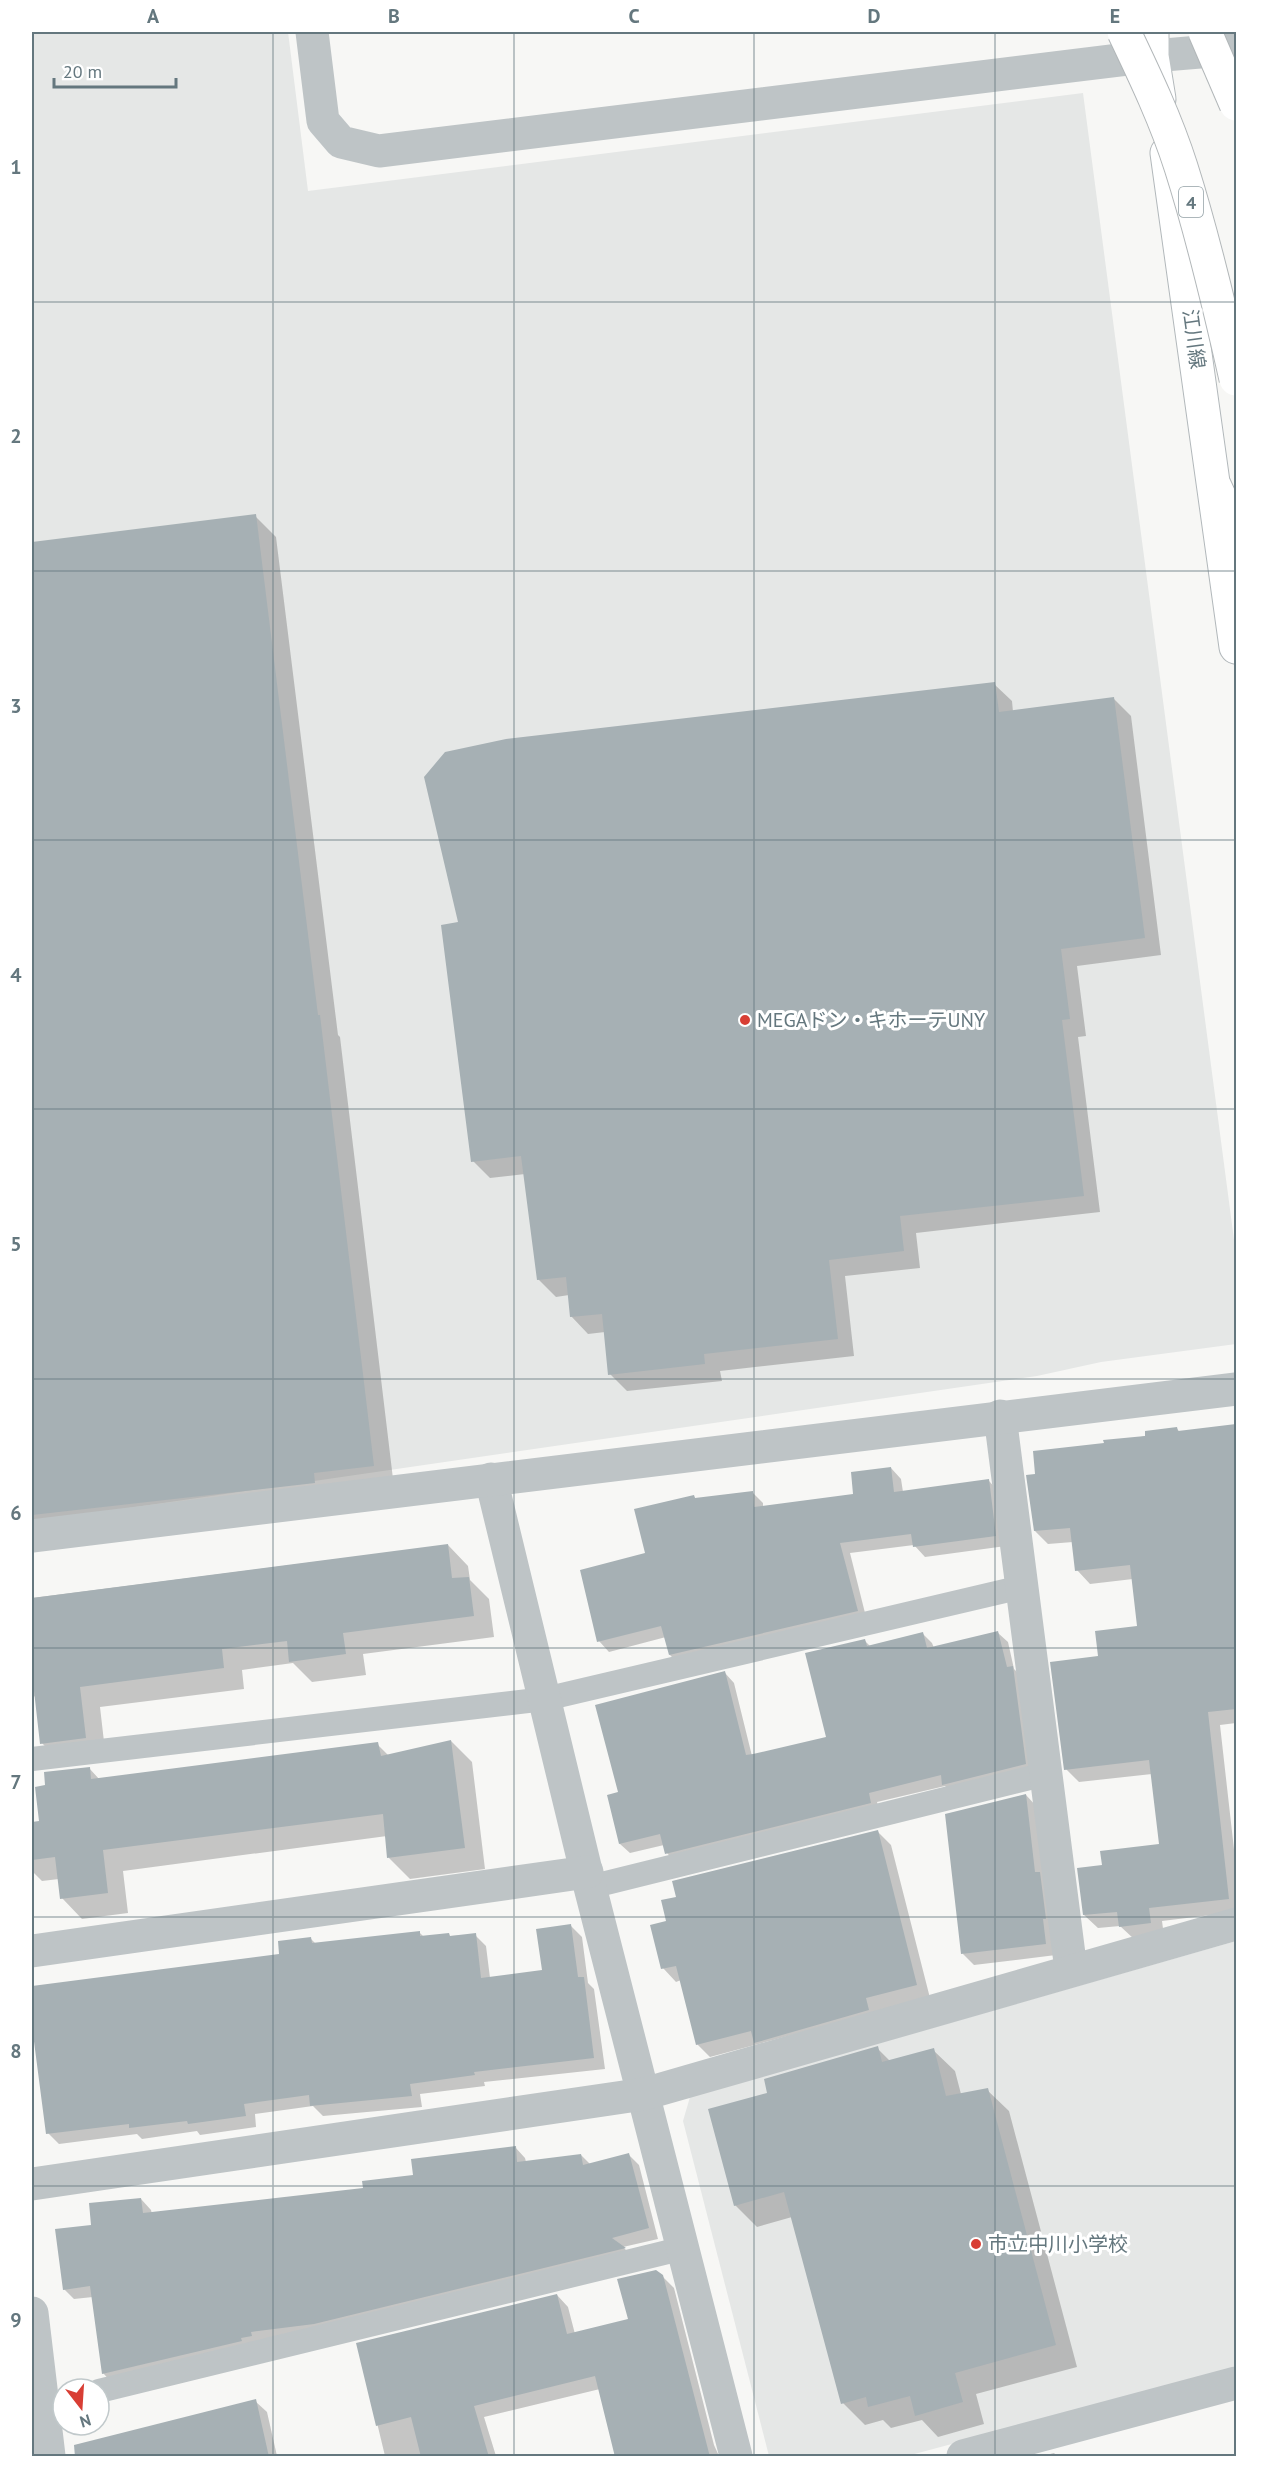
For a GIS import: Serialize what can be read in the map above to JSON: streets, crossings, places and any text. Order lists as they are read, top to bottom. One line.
{"streets":{"main road":["4","江川線"]},"places":["MEGAドン・キホーテUNY","市立中川小学校"],"scale_bar":"20 m","north":"bottom","grid":{"columns":["A","B","C","D","E"],"rows":["1","2","3","4","5","6","7","8","9"]}}
